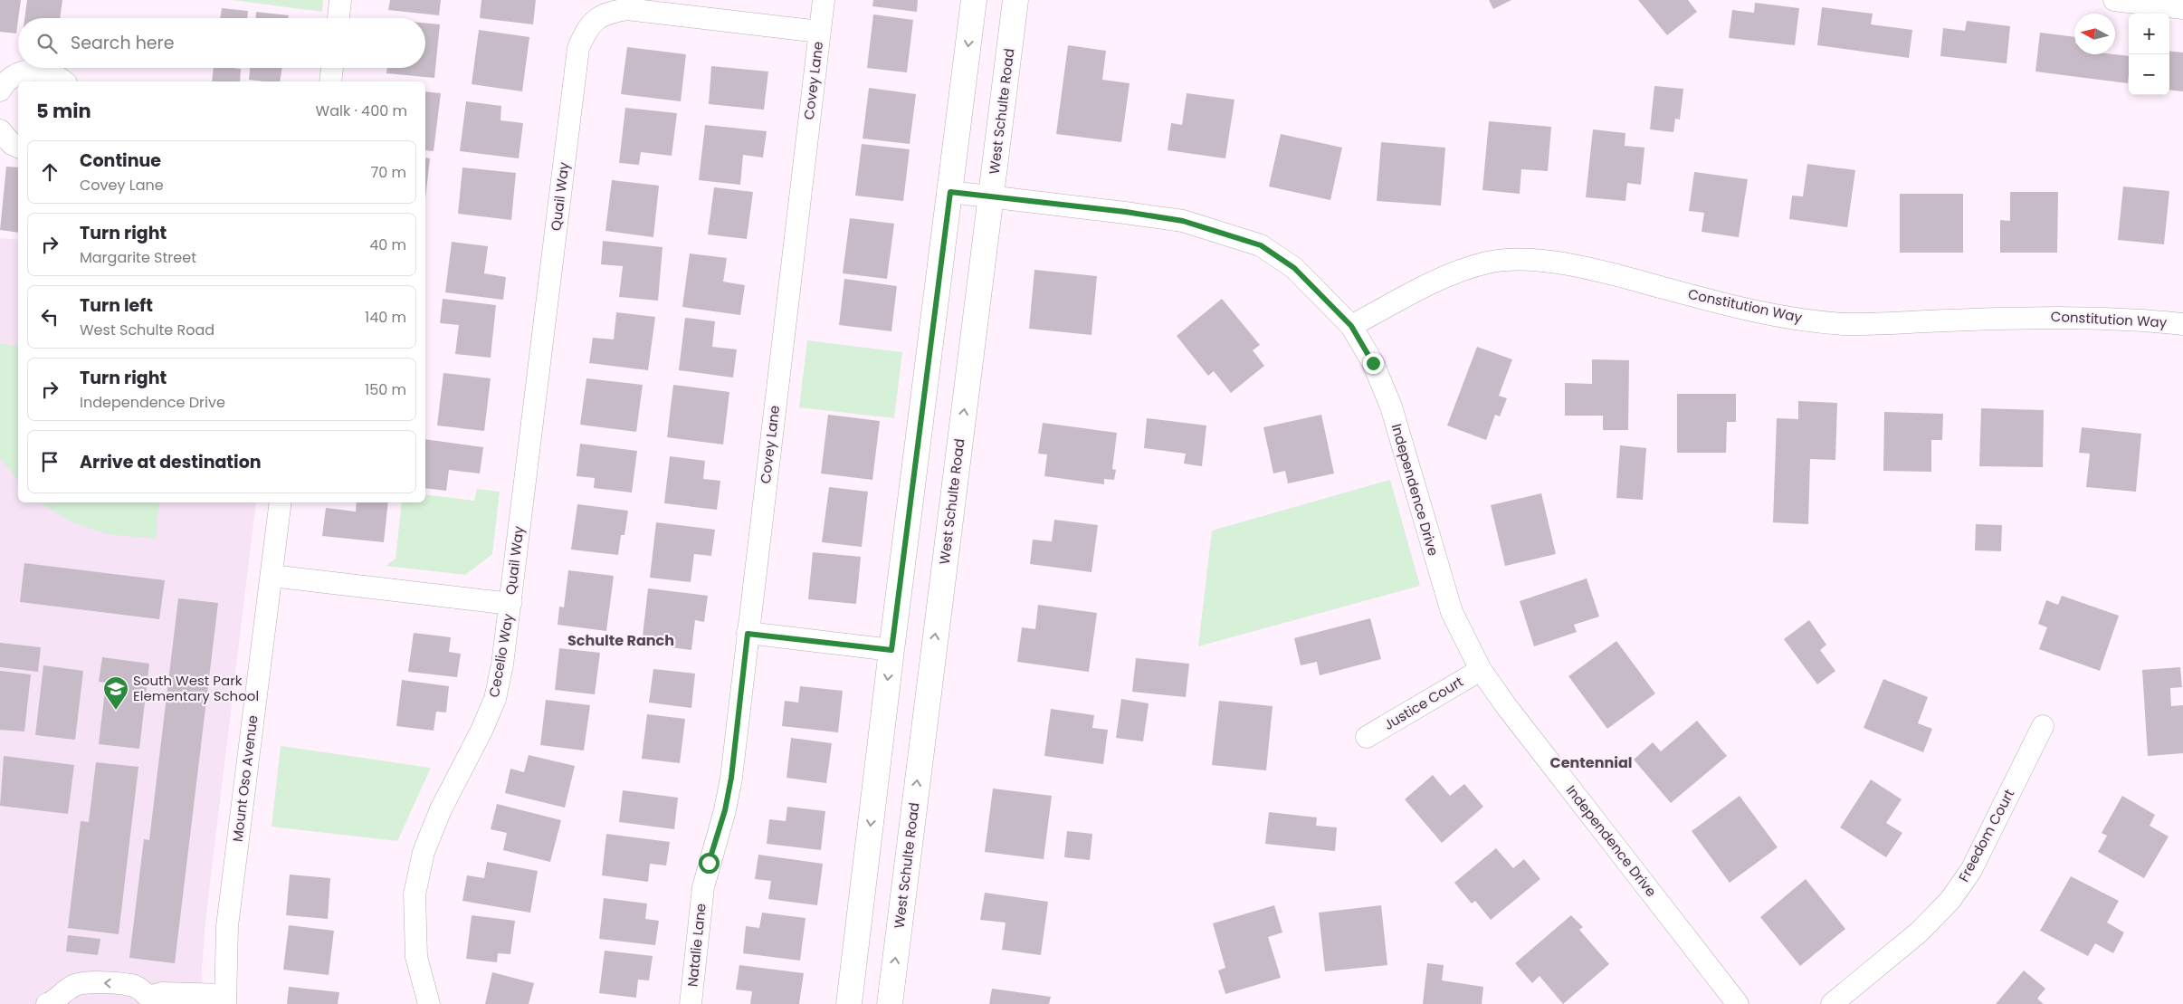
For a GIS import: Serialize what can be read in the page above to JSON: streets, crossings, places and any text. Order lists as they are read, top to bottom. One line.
{"streets":{"main road":["West Schulte Road"],"street":["Covey Lane","Quail Way","Constitution Way","Independence Drive","Cecelio Way","Justice Court","Mount Oso Avenue","Freedom Court","Natalie Lane"]},"crossings":[["Covey Lane","Quail Way"],["Covey Lane","Natalie Lane"],["West Schulte Road","Independence Drive"],["Quail Way","Cecelio Way"],["Constitution Way","Independence Drive"],["Independence Drive","Justice Court"],["Cecelio Way","Mount Oso Avenue"]],"districts":["Schulte Ranch","Centennial"],"places":{"school or university":["South West Park Elementary School"]},"north":"left","page":{"map_buttons":["+","−"],"search":"Search here","heading":["5 min","Walk · 400 m"],"list":[["Continue","Covey Lane","70 m"],["Turn right","Margarite Street","40 m"],["Turn left","West Schulte Road","140 m"],["Turn right","Independence Drive","150 m"],"Arrive at destination"]}}
